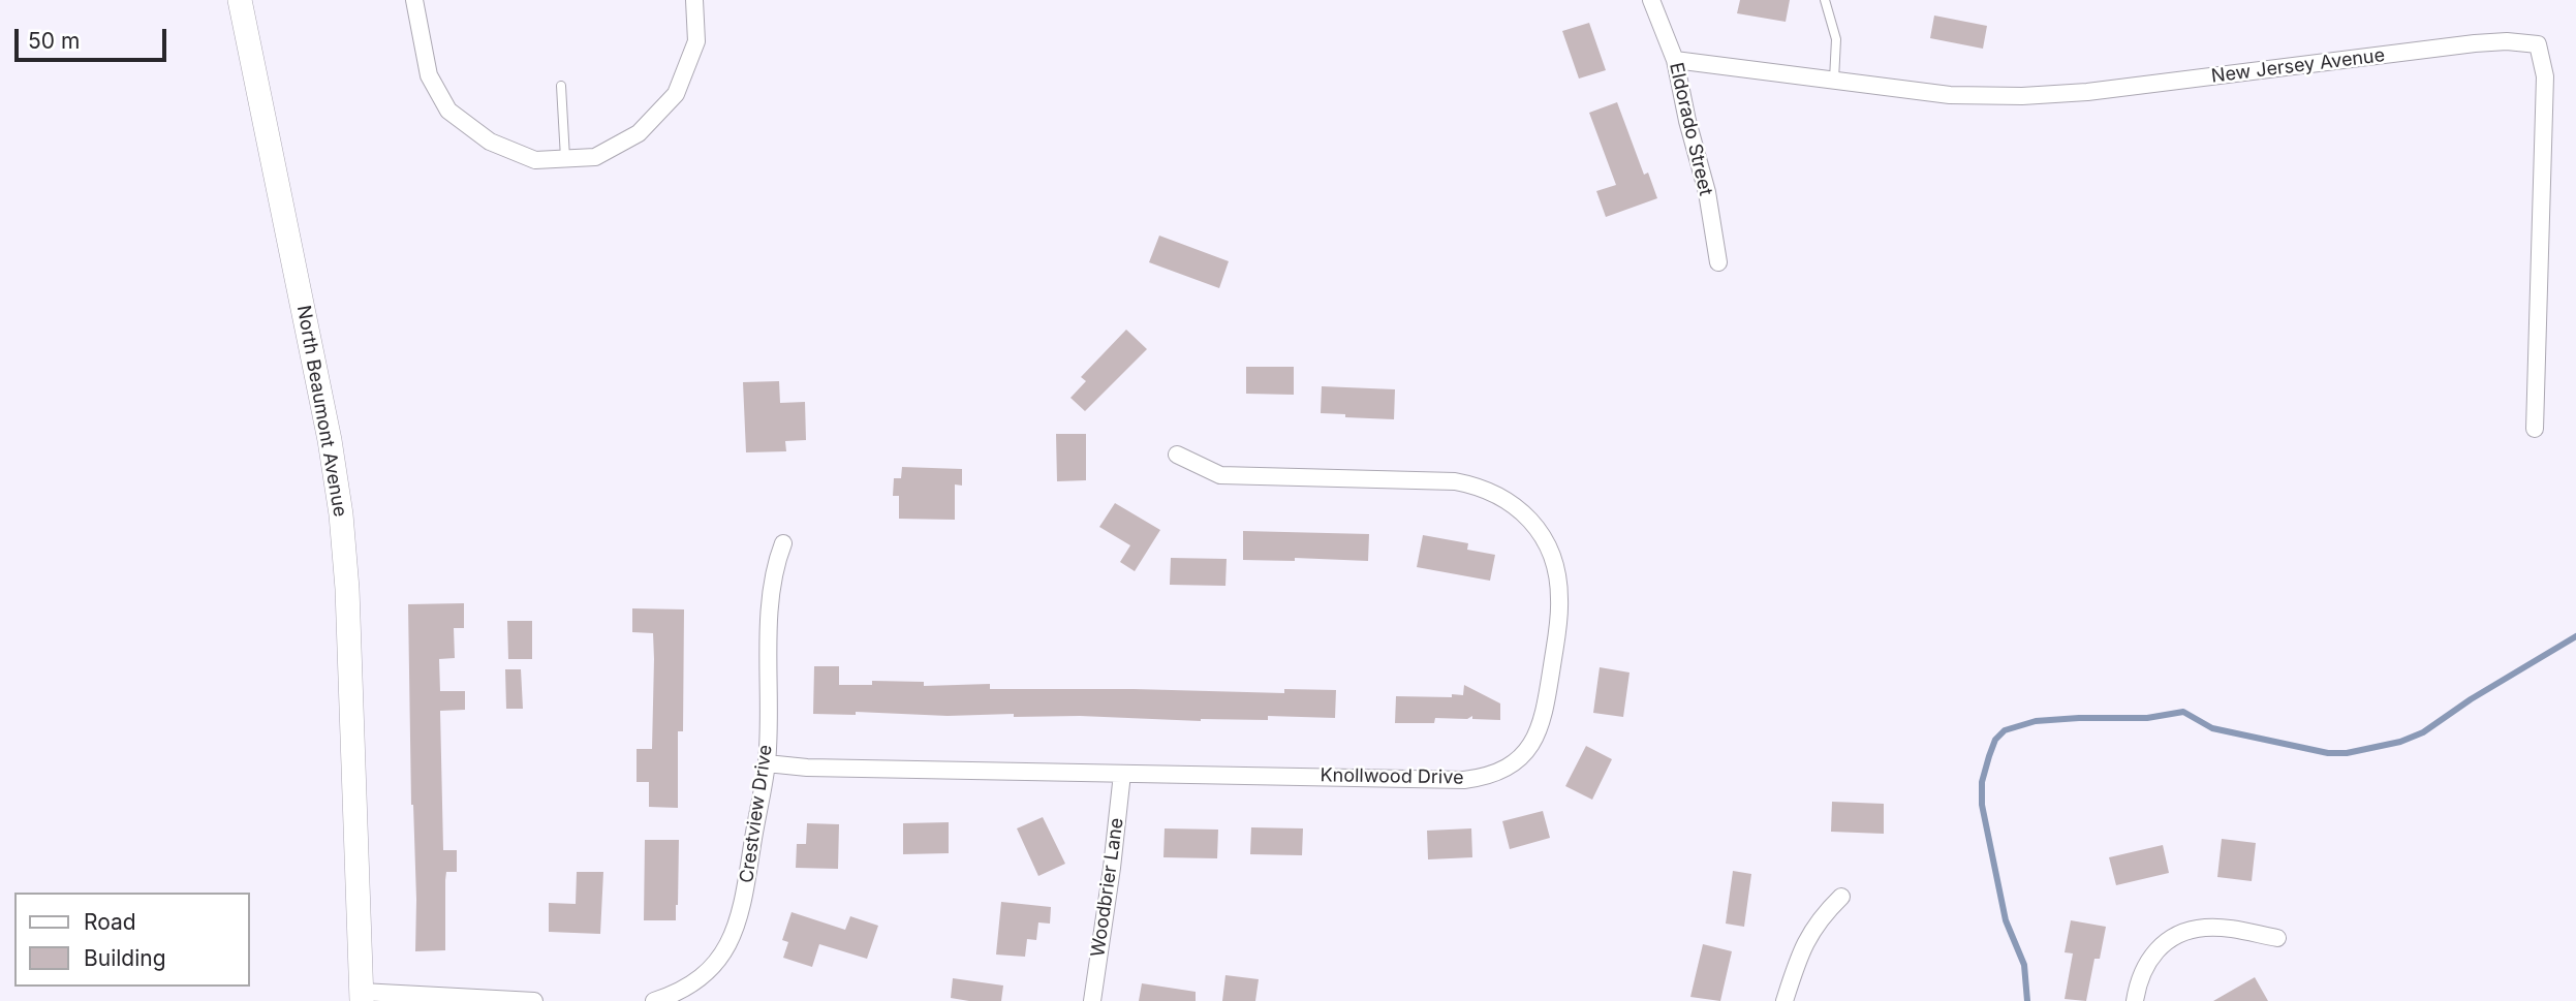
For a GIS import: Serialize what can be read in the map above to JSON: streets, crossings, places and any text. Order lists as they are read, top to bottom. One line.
{"streets":{"street":["New Jersey Avenue","Eldorado Street","North Beaumont Avenue","Knollwood Drive","Crestview Drive","Woodbrier Lane"]},"crossings":[["New Jersey Avenue","Eldorado Street"],["Knollwood Drive","Crestview Drive"],["Knollwood Drive","Woodbrier Lane"]],"legend":["Road","Building"],"scale_bar":"50 m"}
